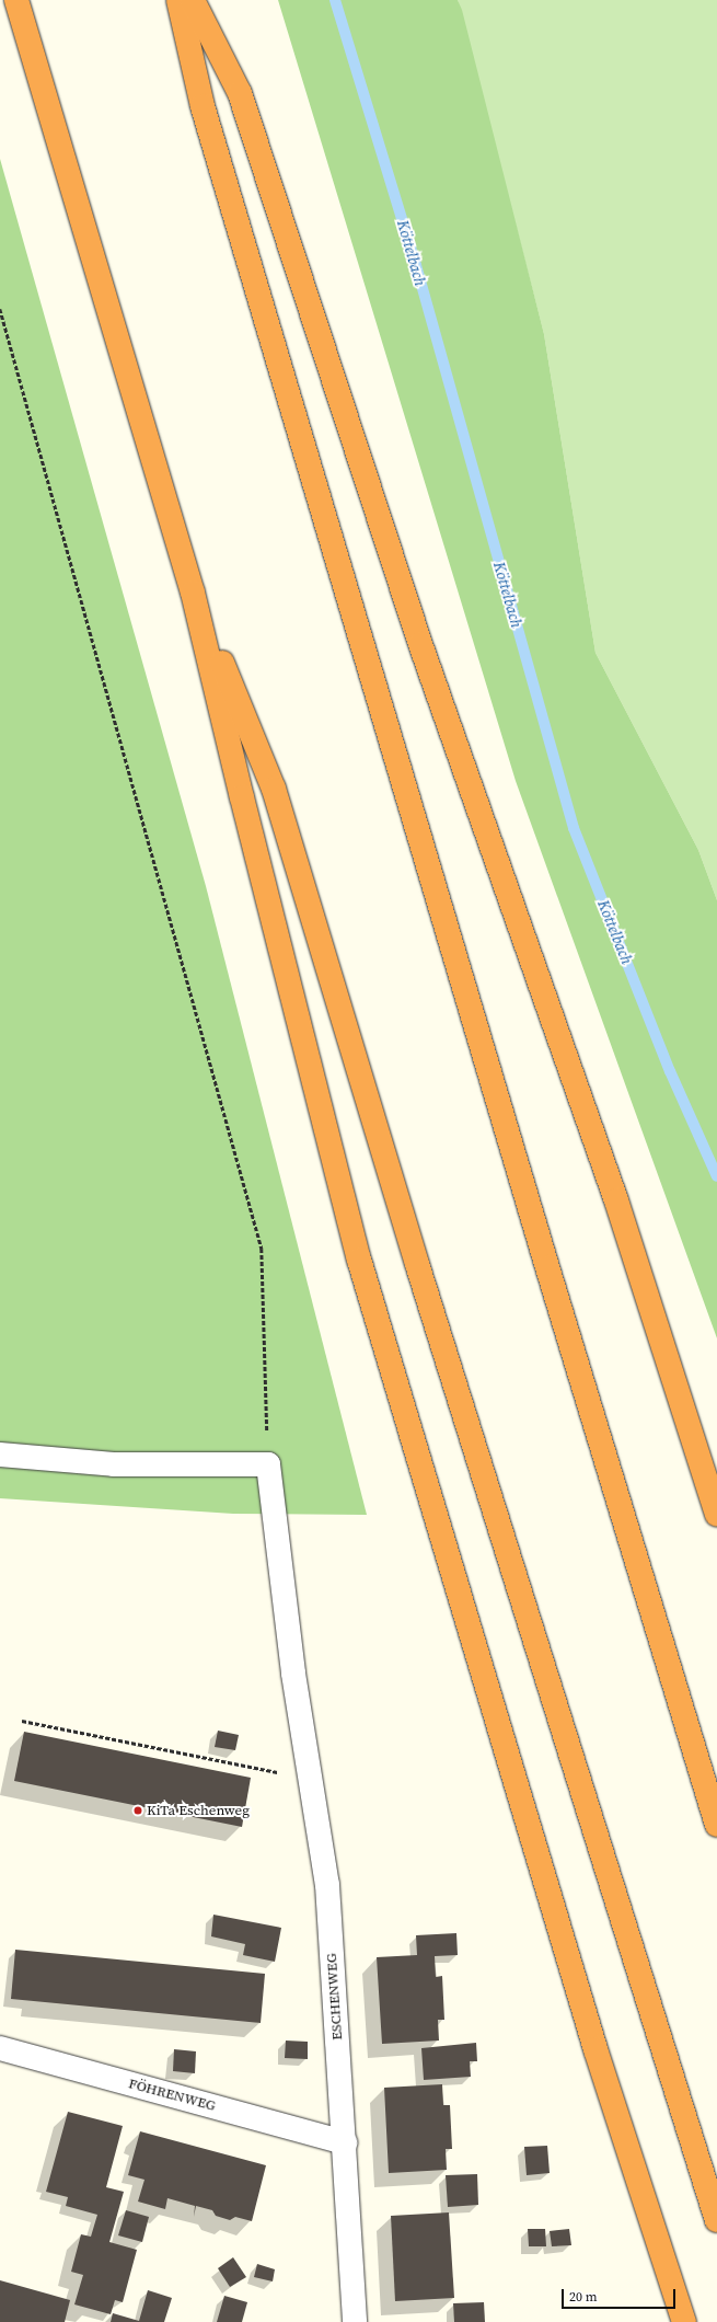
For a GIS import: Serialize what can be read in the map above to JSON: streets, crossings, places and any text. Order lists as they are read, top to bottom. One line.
{"streets":{"street":["ESCHENWEG","FÖHRENWEG"]},"crossings":[["ESCHENWEG","FÖHRENWEG"]],"water":["Köttelbach"],"places":["KiTa Eschenweg"],"scale_bar":"20 m"}
